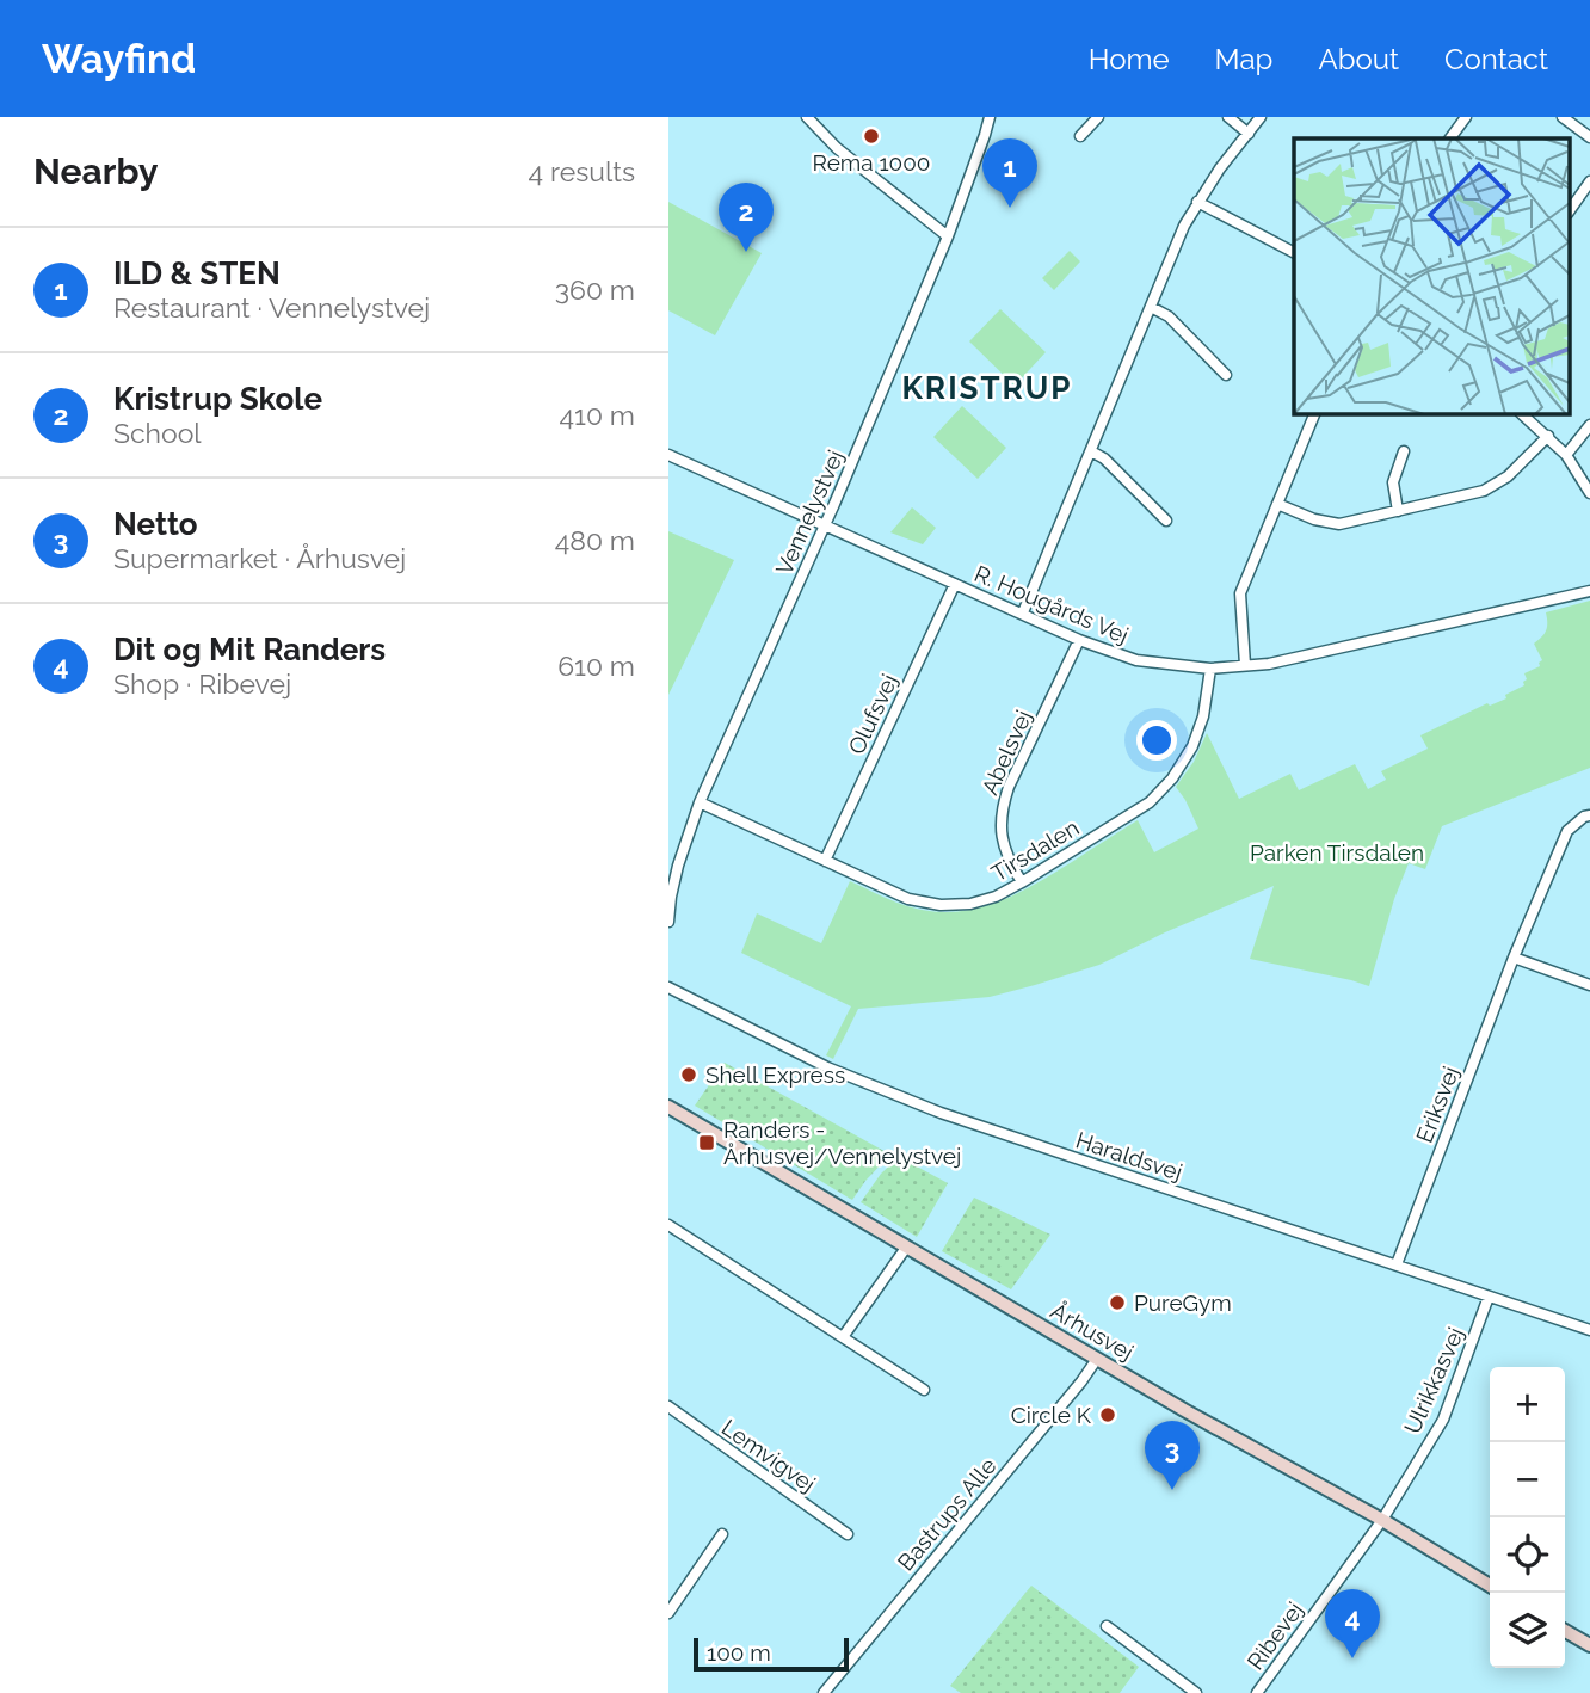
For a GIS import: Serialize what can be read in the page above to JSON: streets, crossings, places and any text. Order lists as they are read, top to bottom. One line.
{"streets":{"main road":["Århusvej"],"street":["Vennelystvej","R. Hougårds Vej","Olufsvej","Abelsvej","Tirsdalen","Eriksvej","Haraldsvej","Ulrikkasvej","Lemvigvej","Bastrups Alle","Ribevej"]},"crossings":[["Vennelystvej","R. Hougårds Vej"],["Vennelystvej","Tirsdalen"],["R. Hougårds Vej","Olufsvej"],["R. Hougårds Vej","Abelsvej"],["R. Hougårds Vej","Tirsdalen"],["Olufsvej","Tirsdalen"],["Abelsvej","Tirsdalen"],["Eriksvej","Haraldsvej"],["Haraldsvej","Ulrikkasvej"],["Århusvej","Ulrikkasvej"],["Århusvej","Bastrups Alle"],["Århusvej","Ribevej"],["Ulrikkasvej","Ribevej"]],"districts":["KRISTRUP"],"parks":["Parken Tirsdalen"],"places":{"other":["Rema 1000","Shell Express","PureGym","Circle K"],"transit":["Randers - Århusvej/Vennelystvej"]},"scale_bar":"100 m","page":{"header":"Wayfind","nav":["Home","Map","About","Contact"],"heading":["Nearby","4 results"],"pins":["1","2","3","4"],"list":[{"mark":"1","name":"ILD & STEN","note":"Restaurant · Vennelystvej","value":"360 m"},{"mark":"2","name":"Kristrup Skole","note":"School","value":"410 m"},{"mark":"3","name":"Netto","note":"Supermarket · Århusvej","value":"480 m"},{"mark":"4","name":"Dit og Mit Randers","note":"Shop · Ribevej","value":"610 m"}],"map_buttons":["+","−"],"scale":"100 m"}}
